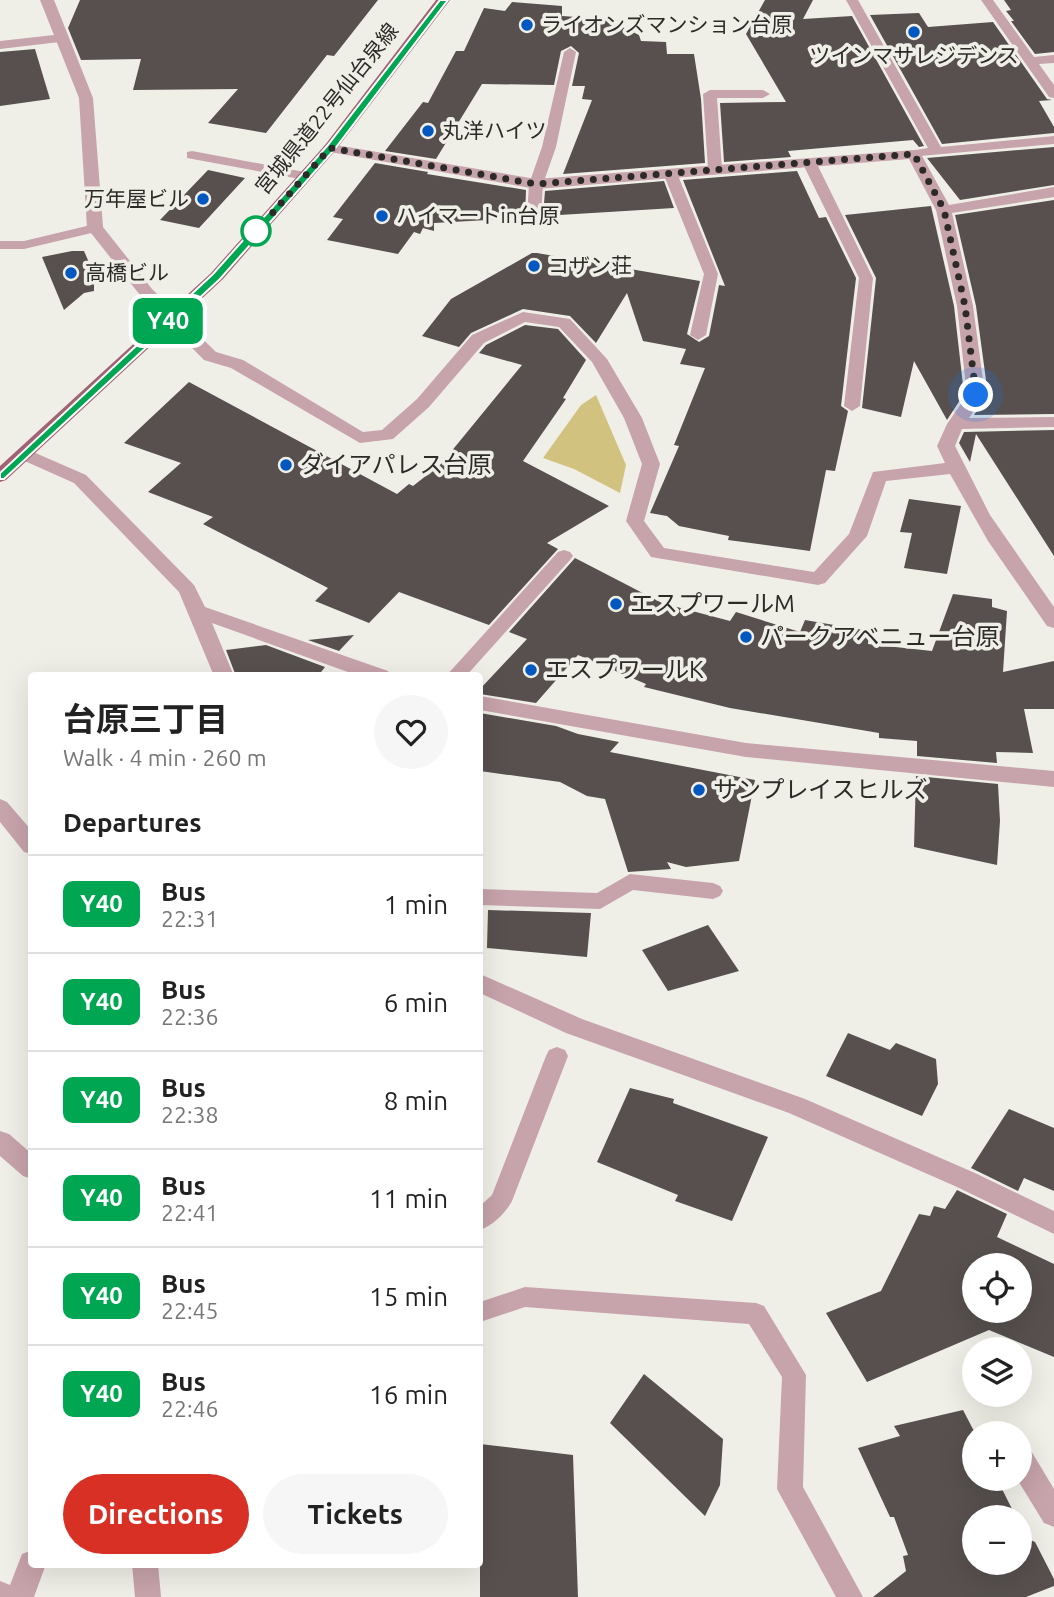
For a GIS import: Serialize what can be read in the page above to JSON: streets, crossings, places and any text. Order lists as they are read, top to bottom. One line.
{"streets":{"main road":["宮城県道22号仙台泉線"]},"places":["ライオンズマンション台原","ツインマサレジデンス","丸洋ハイツ","万年屋ビル","ハイマートin台原","コザン荘","高橋ビル","ダイアパレス台原","エスプワールM","パークアベニュー台原","エスプワールK","サンプレイスヒルズ"],"lines":["bus line Y40"],"page":{"on_map":"Y40","heading":[["台原三丁目","Walk · 4 min · 260 m"],"Departures"],"list":[{"mark":"Y40","name":"Bus","note":"22:31","value":"1 min"},{"mark":"Y40","name":"Bus","note":"22:36","value":"6 min"},{"mark":"Y40","name":"Bus","note":"22:38","value":"8 min"},{"mark":"Y40","name":"Bus","note":"22:41","value":"11 min"},{"mark":"Y40","name":"Bus","note":"22:45","value":"15 min"},{"mark":"Y40","name":"Bus","note":"22:46","value":"16 min"}],"map_buttons":["+","−"],"buttons":["Directions","Tickets"]}}
